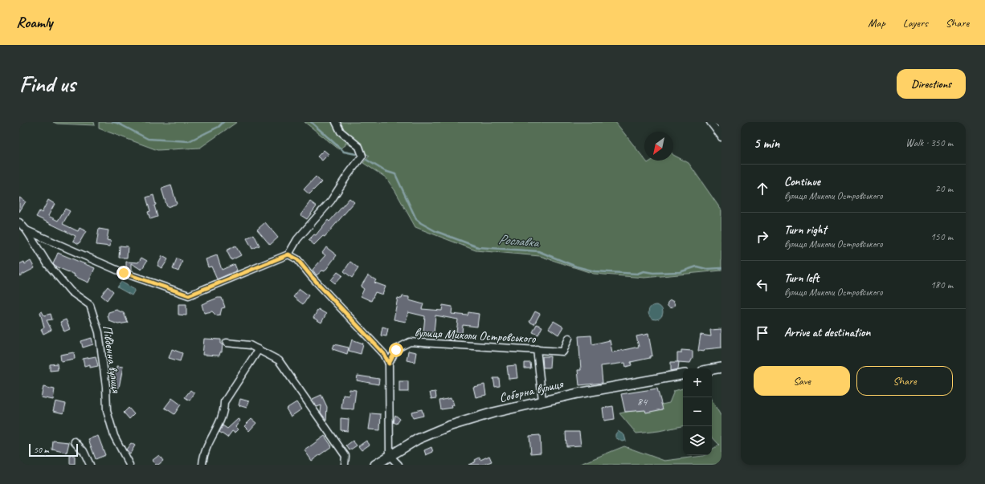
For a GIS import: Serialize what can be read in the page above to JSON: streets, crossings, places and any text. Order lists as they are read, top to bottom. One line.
{"streets":{"street":["вулиця Миколи Островського","Південна вулиця","Соборна вулиця"]},"water":["Рославка"],"house_numbers":["84"],"scale_bar":"50 m","north":"bottom left","page":{"header":"Roamly","nav":["Map","Layers","Share"],"buttons":["Directions",["Save","Share"]],"title":"Find us","heading":["5 min","Walk · 350 m"],"list":[["Continue","вулиця Миколи Островського","20 m"],["Turn right","вулиця Миколи Островського","150 m"],["Turn left","вулиця Миколи Островського","180 m"],"Arrive at destination"],"map_buttons":["+","−"],"scale":"50 m"}}
